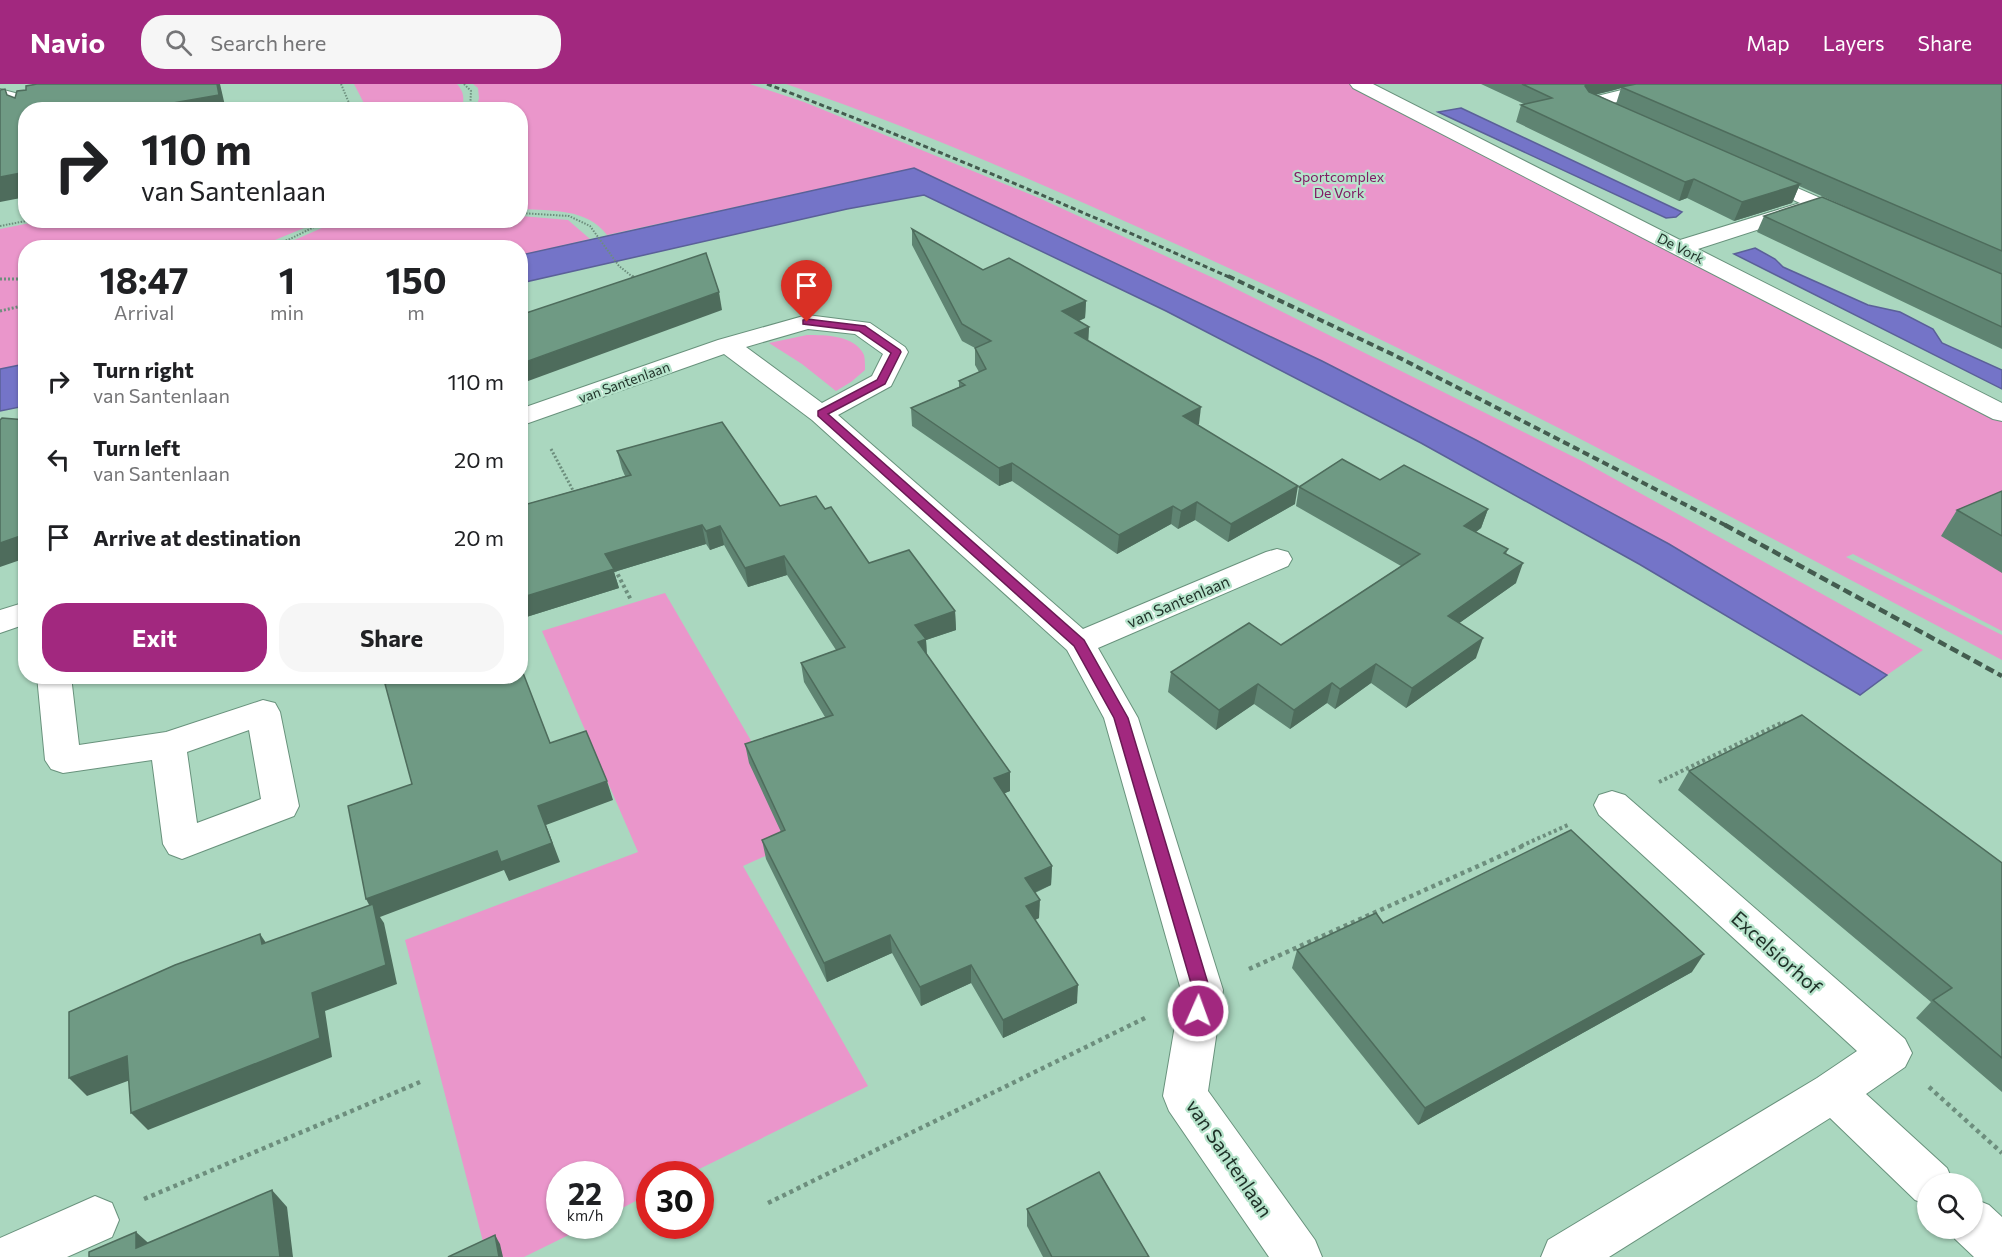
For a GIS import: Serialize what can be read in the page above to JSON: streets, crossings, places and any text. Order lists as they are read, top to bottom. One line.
{"streets":{"street":["De Vork","van Santenlaan","Excelsiorhof"]},"parks":["Sportcomplex De Vork"],"page":{"header":"Navio","search":"Search here","nav":["Map","Layers","Share"],"turn":["110 m","van Santenlaan"],"eta":["18:47","Arrival","1","min","150","m"],"list":[{"name":"Turn right","note":"van Santenlaan","value":"110 m"},{"name":"Turn left","note":"van Santenlaan","value":"20 m"},{"name":"Arrive at destination","value":"20 m"}],"buttons":["Exit","Share"],"speed":"22 km/h","limit":"30"}}
